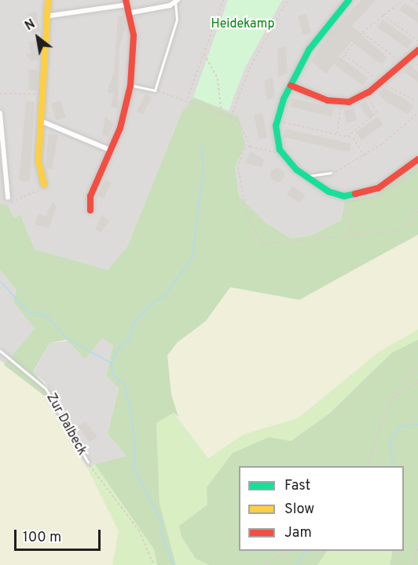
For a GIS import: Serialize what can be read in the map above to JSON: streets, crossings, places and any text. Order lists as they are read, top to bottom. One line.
{"streets":{"lane":["Zur Dalbeck"]},"parks":["Heidekamp"],"legend":["Fast","Slow","Jam"],"scale_bar":"100 m","north":"top left"}
